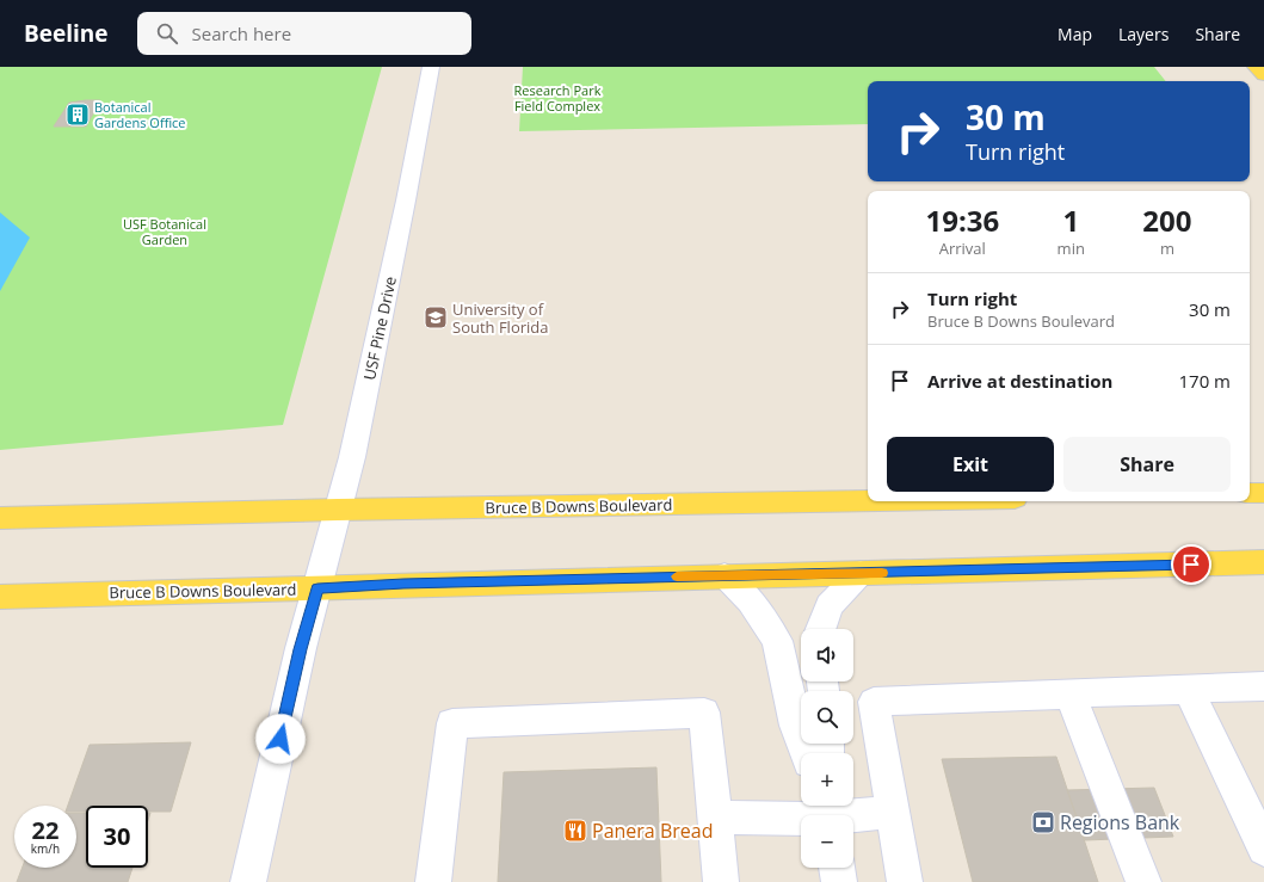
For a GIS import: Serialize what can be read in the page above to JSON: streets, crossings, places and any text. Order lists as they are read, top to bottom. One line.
{"streets":{"main road":["Bruce B Downs Boulevard"],"street":["USF Pine Drive"]},"crossings":[["USF Pine Drive","Bruce B Downs Boulevard"]],"parks":["Research Park Field Complex","USF Botanical Garden"],"places":{"building":["Botanical Gardens Office"],"school or university":["University of South Florida"],"bank":["Regions Bank"],"restaurant":["Panera Bread"]},"page":{"header":"Beeline","search":"Search here","nav":["Map","Layers","Share"],"turn":["30 m","Turn right"],"eta":["19:36","Arrival","1","min","200","m"],"list":[{"name":"Turn right","note":"Bruce B Downs Boulevard","value":"30 m"},{"name":"Arrive at destination","value":"170 m"}],"buttons":["Exit","Share"],"map_buttons":["+","−"],"speed":"22 km/h","limit":"30"}}
